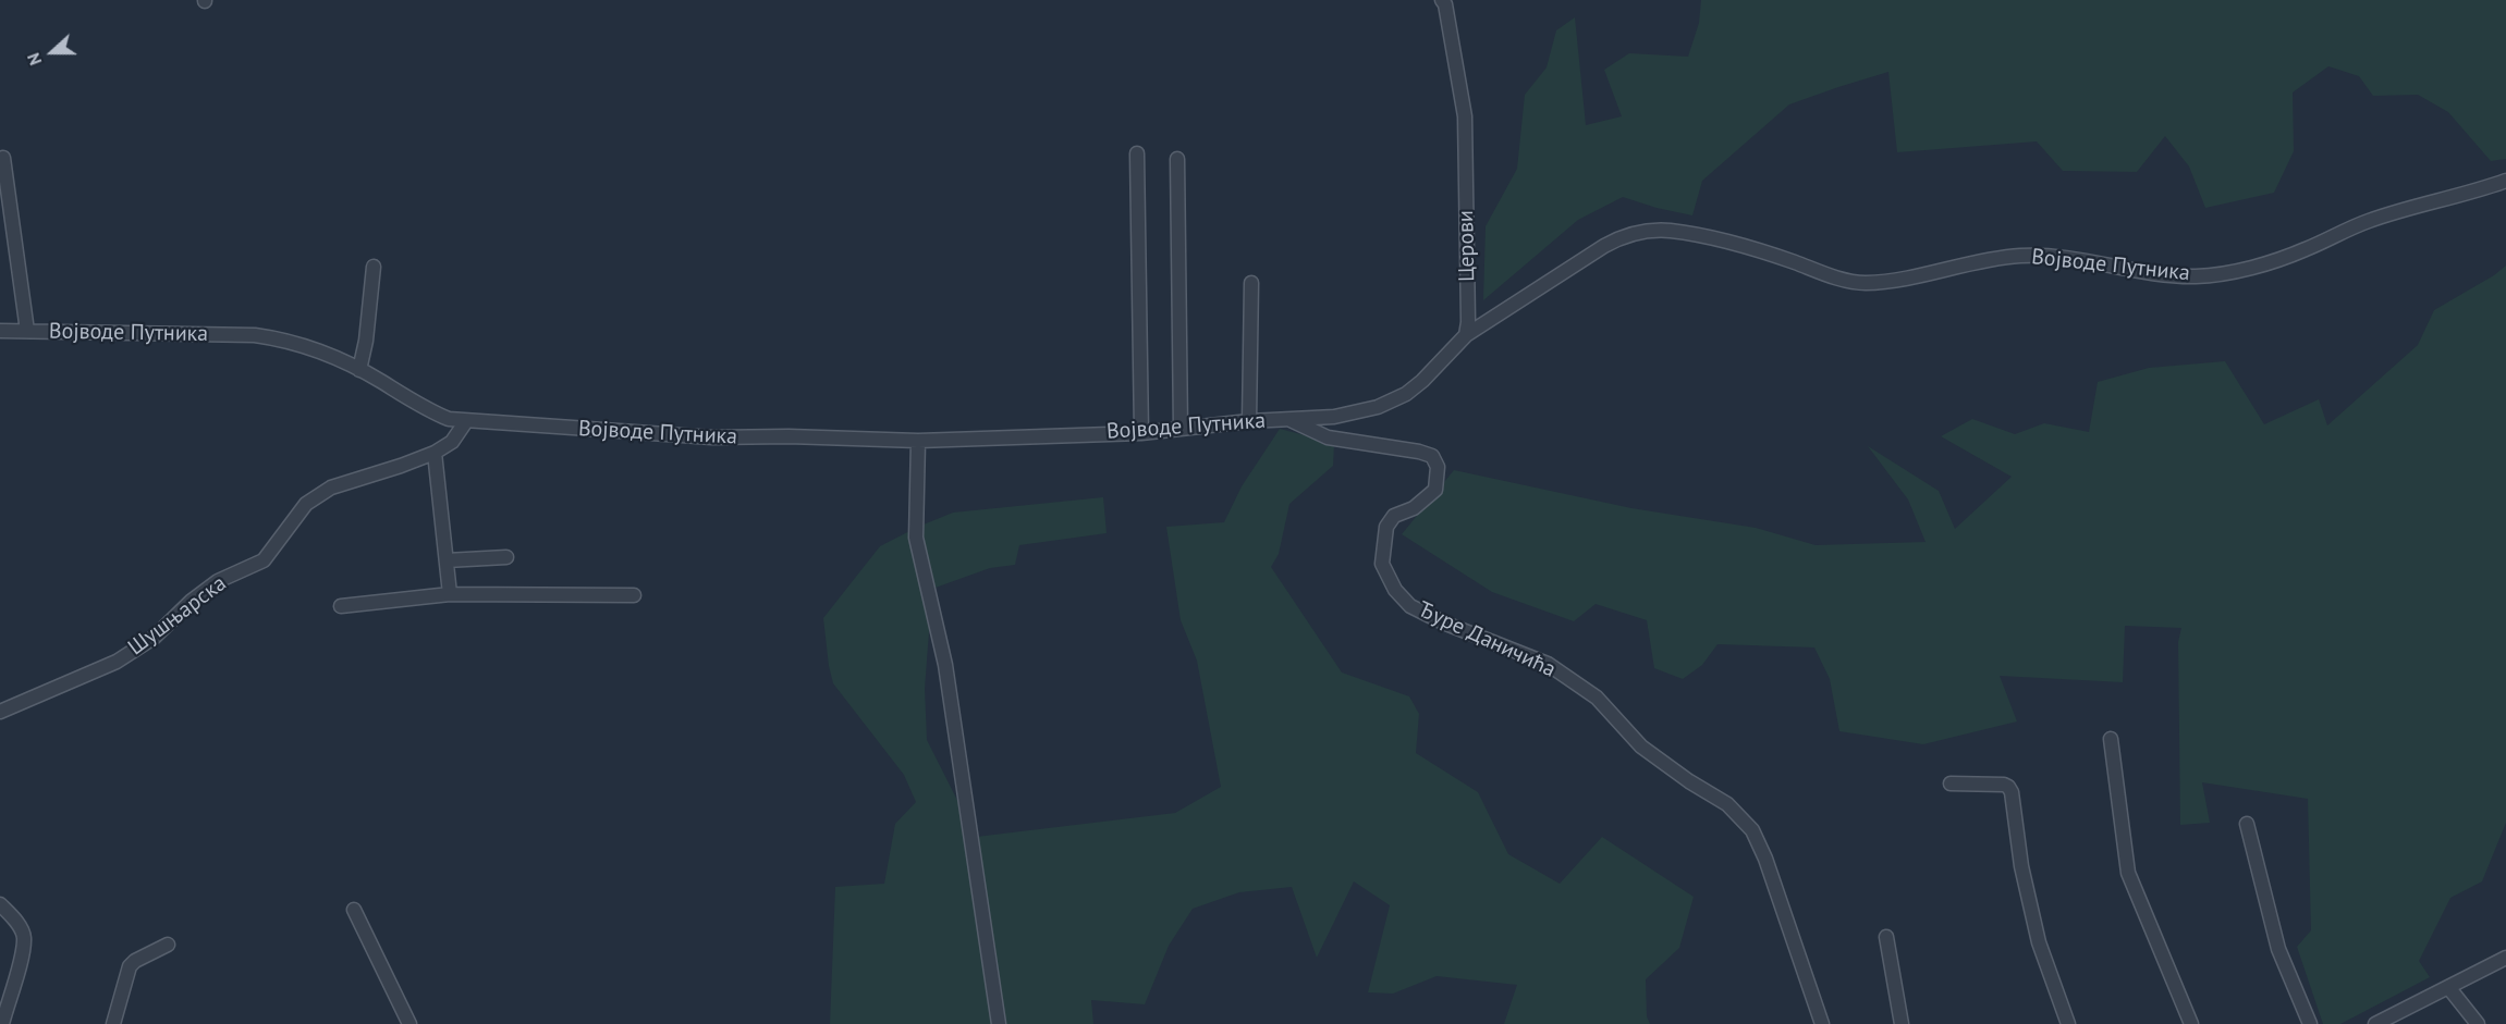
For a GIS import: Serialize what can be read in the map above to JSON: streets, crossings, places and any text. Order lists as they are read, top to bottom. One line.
{"streets":{"street":["Церови","Војводе Путника","Шушњарска","Ђуре Даничића"]},"crossings":[["Церови","Војводе Путника"],["Војводе Путника","Шушњарска"],["Војводе Путника","Ђуре Даничића"]],"north":"left"}
